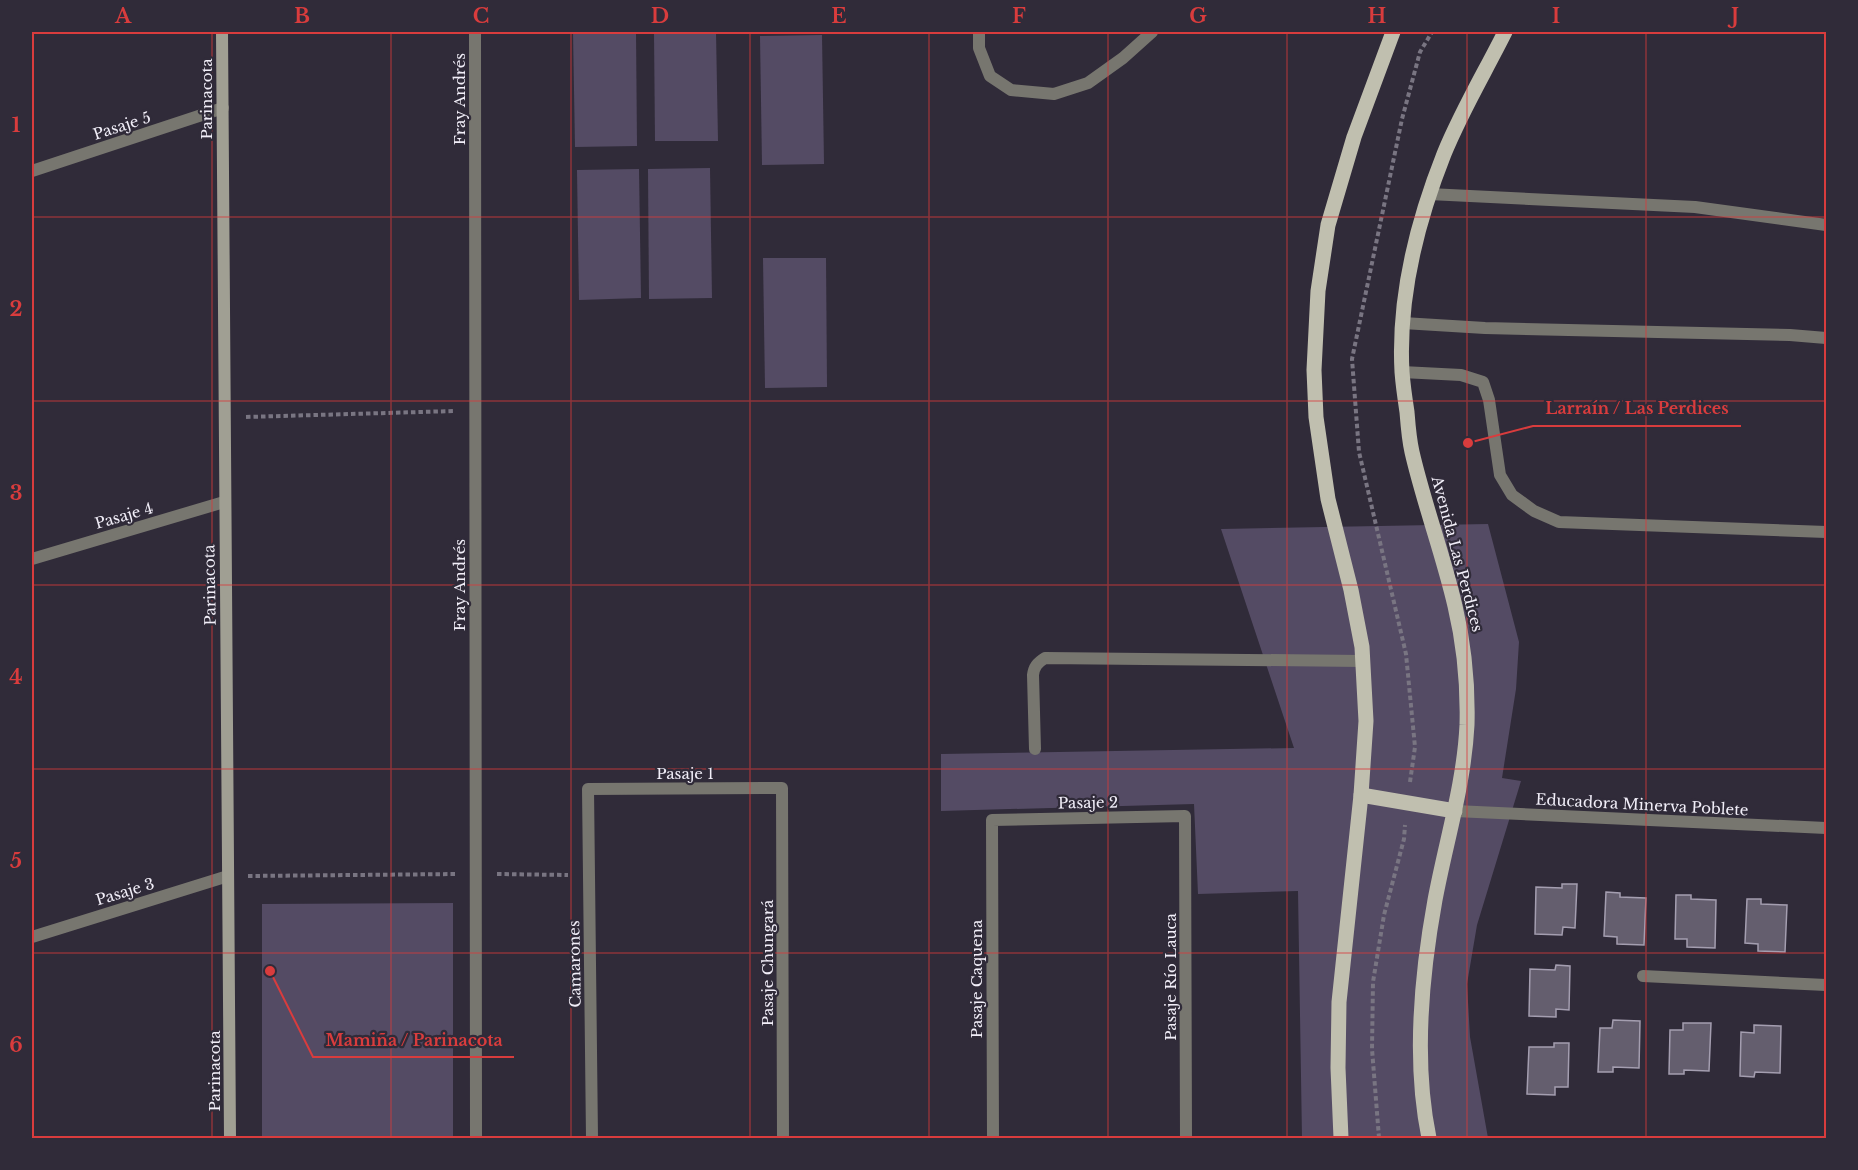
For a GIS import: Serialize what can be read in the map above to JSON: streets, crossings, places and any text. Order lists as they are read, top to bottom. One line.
{"streets":{"main road":["Avenida Las Perdices"],"street":["Parinacota","Fray Andrés","Pasaje 5","Pasaje 4","Pasaje 1","Pasaje 2","Educadora Minerva Poblete","Pasaje 3","Pasaje Chungará","Camarones","Pasaje Río Lauca","Pasaje Caquena"]},"crossings":[["Parinacota","Pasaje 5"],["Parinacota","Pasaje 4"],["Parinacota","Pasaje 3"],["Avenida Las Perdices","Educadora Minerva Poblete"],["Pasaje 1","Pasaje Chungará"],["Pasaje 1","Camarones"],["Pasaje 2","Pasaje Río Lauca"],["Pasaje 2","Pasaje Caquena"]],"places":["Larraín / Las Perdices","Mamiña / Parinacota"],"grid":{"columns":["A","B","C","D","E","F","G","H","I","J"],"rows":["1","2","3","4","5","6"]}}
